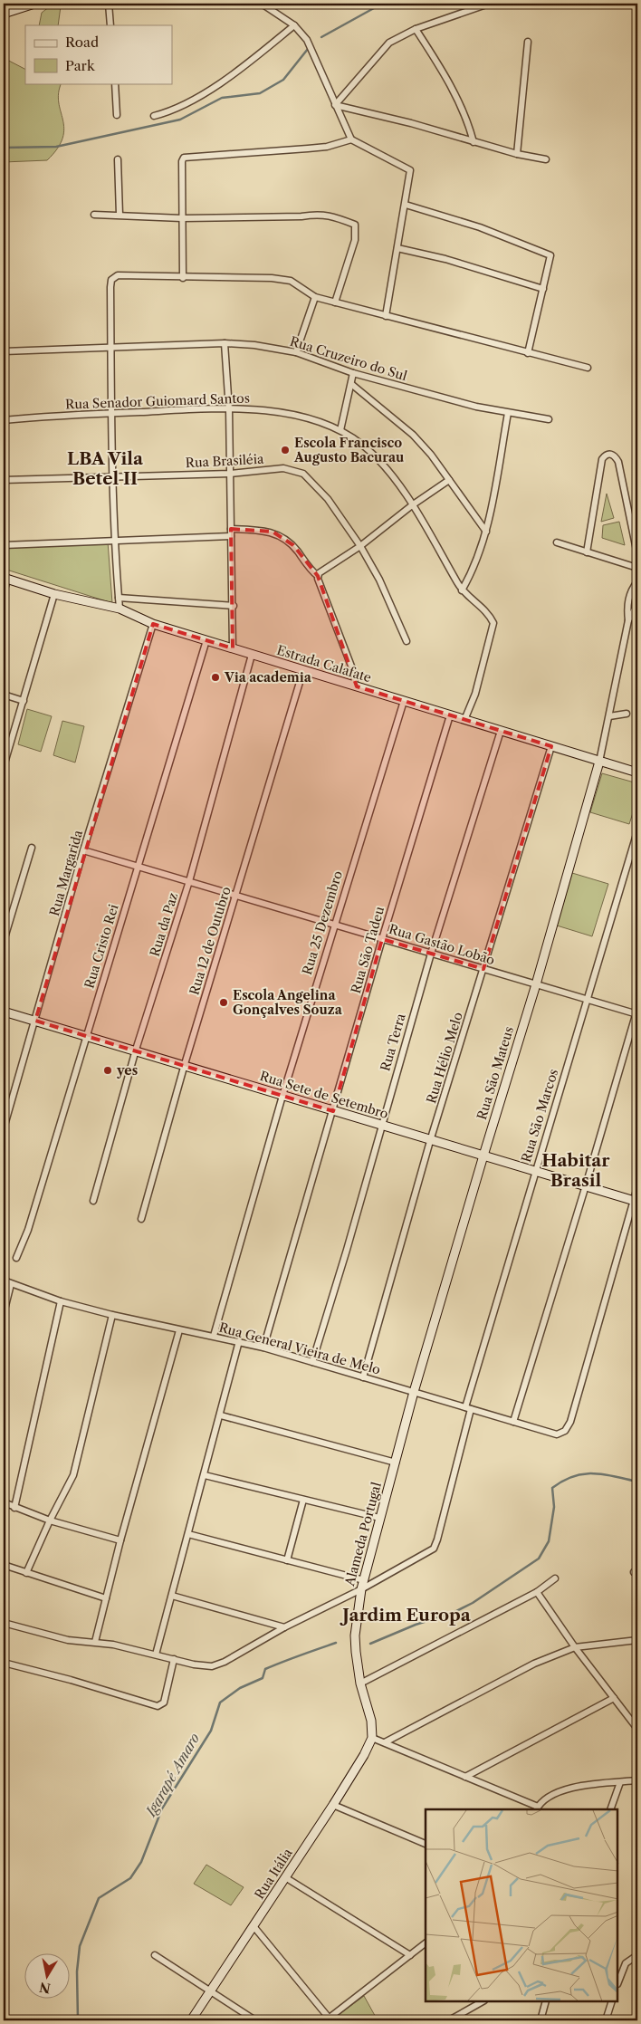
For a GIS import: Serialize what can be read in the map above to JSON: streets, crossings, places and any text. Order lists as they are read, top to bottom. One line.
{"streets":{"street":["Rua Cruzeiro do Sul","Rua Senador Guiomard Santos","Rua Brasiléia","Estrada Calafate","Rua Margarida","Rua 25 Dezembro","Rua da Paz","Rua 12 de Outubro","Rua Gastão Lobão","Rua Cristo Rei","Rua São Tadeu","Rua Terra","Rua Hélio Melo","Rua São Mateus","Rua Sete de Setembro","Rua São Marcos","Rua General Vieira de Melo","Alameda Portugal","Rua Itália"]},"crossings":[["Rua Senador Guiomard Santos","Estrada Calafate"],["Estrada Calafate","Rua Margarida"],["Estrada Calafate","Rua 25 Dezembro"],["Estrada Calafate","Rua da Paz"],["Estrada Calafate","Rua 12 de Outubro"],["Estrada Calafate","Rua Cristo Rei"],["Estrada Calafate","Rua São Tadeu"],["Estrada Calafate","Rua Terra"],["Estrada Calafate","Rua Hélio Melo"],["Estrada Calafate","Rua São Mateus"],["Rua Margarida","Rua Gastão Lobão"],["Rua Margarida","Rua Sete de Setembro"],["Rua 25 Dezembro","Rua Gastão Lobão"],["Rua 25 Dezembro","Rua Sete de Setembro"],["Rua 25 Dezembro","Rua General Vieira de Melo"],["Rua da Paz","Rua Gastão Lobão"],["Rua da Paz","Rua Sete de Setembro"],["Rua 12 de Outubro","Rua Gastão Lobão"],["Rua 12 de Outubro","Rua Sete de Setembro"],["Rua Gastão Lobão","Rua Cristo Rei"],["Rua Gastão Lobão","Rua São Tadeu"],["Rua Gastão Lobão","Rua Terra"],["Rua Gastão Lobão","Rua Hélio Melo"],["Rua Gastão Lobão","Rua São Mateus"],["Rua Gastão Lobão","Rua São Marcos"],["Rua Cristo Rei","Rua Sete de Setembro"],["Rua São Tadeu","Rua Sete de Setembro"],["Rua São Tadeu","Rua General Vieira de Melo"],["Rua Terra","Rua Sete de Setembro"],["Rua Terra","Rua General Vieira de Melo"],["Rua Hélio Melo","Rua Sete de Setembro"],["Rua Hélio Melo","Rua General Vieira de Melo"],["Rua São Mateus","Rua Sete de Setembro"],["Rua São Mateus","Rua General Vieira de Melo"],["Rua São Mateus","Alameda Portugal"],["Rua Sete de Setembro","Rua São Marcos"],["Rua Sete de Setembro","Rua General Vieira de Melo"],["Rua São Marcos","Rua General Vieira de Melo"],["Rua São Marcos","Alameda Portugal"],["Rua General Vieira de Melo","Alameda Portugal"],["Alameda Portugal","Rua Itália"]],"districts":["LBA Vila Betel II","Habitar Brasil","Jardim Europa"],"water":["Igarapé Amaro"],"places":["Escola Francisco Augusto Bacurau","Via academia","Escola Angelina Gonçalves Souza","yes"],"legend":["Road","Park"],"north":"bottom"}
